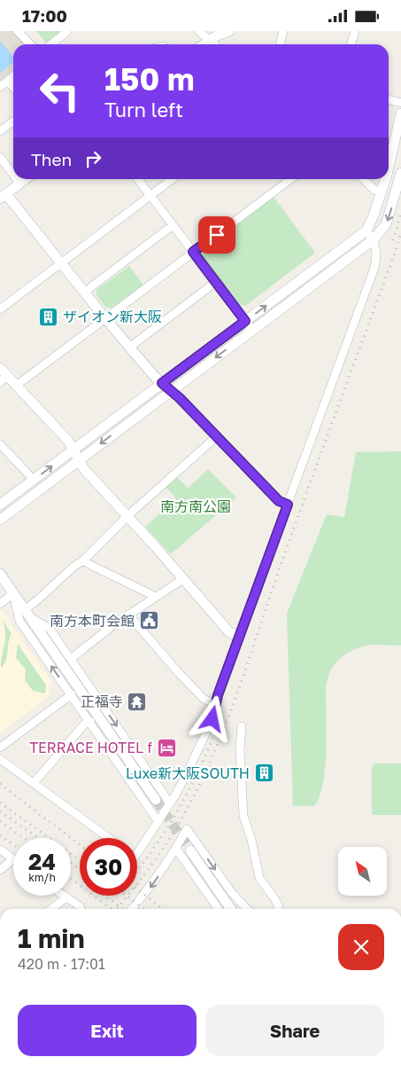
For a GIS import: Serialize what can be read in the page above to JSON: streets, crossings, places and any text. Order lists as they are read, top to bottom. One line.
{"parks":["南方南公園"],"places":{"building":["ザイオン新大阪","Luxe新大阪SOUTH"],"public building":["南方本町会館"],"temple":["正福寺"],"hotel":["TERRACE HOTEL f"]},"north":"top left","page":{"status":"17:00","turn":["150 m","Turn left"],"then":"Then","speed":"24 km/h","limit":"30","heading":["1 min","420 m · 17:01"],"buttons":["Exit","Share"]}}
